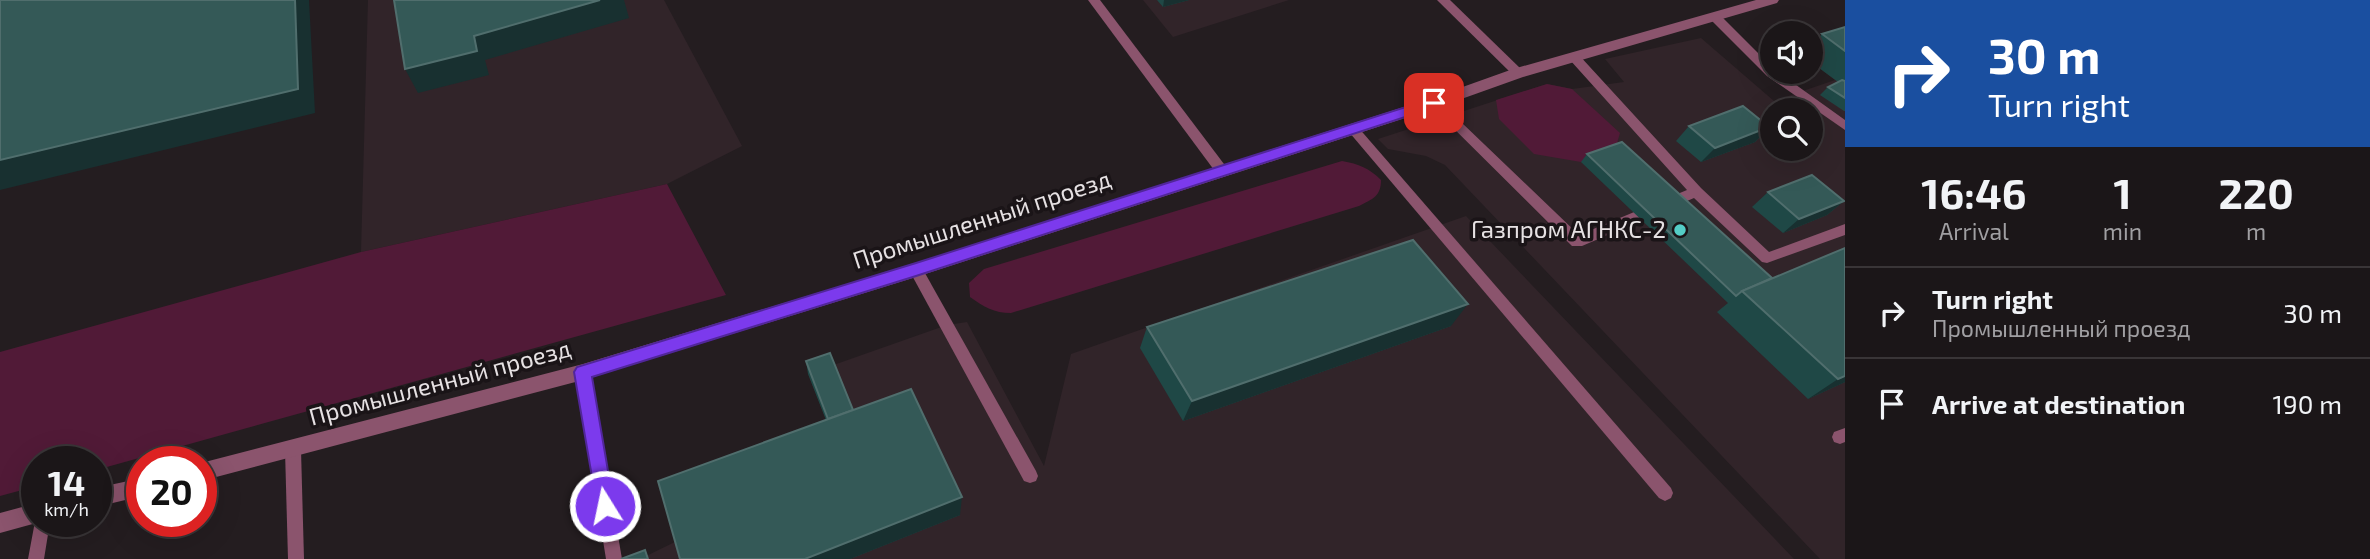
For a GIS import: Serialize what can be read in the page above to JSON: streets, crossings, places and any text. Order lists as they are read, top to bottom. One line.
{"streets":{"street":["Промышленный проезд"]},"places":["Газпром АГНКС-2"],"page":{"turn":["30 m","Turn right"],"eta":["16:46","Arrival","1","min","220","m"],"list":[{"name":"Turn right","note":"Промышленный проезд","value":"30 m"},{"name":"Arrive at destination","value":"190 m"}],"speed":"14 km/h","limit":"20"}}
